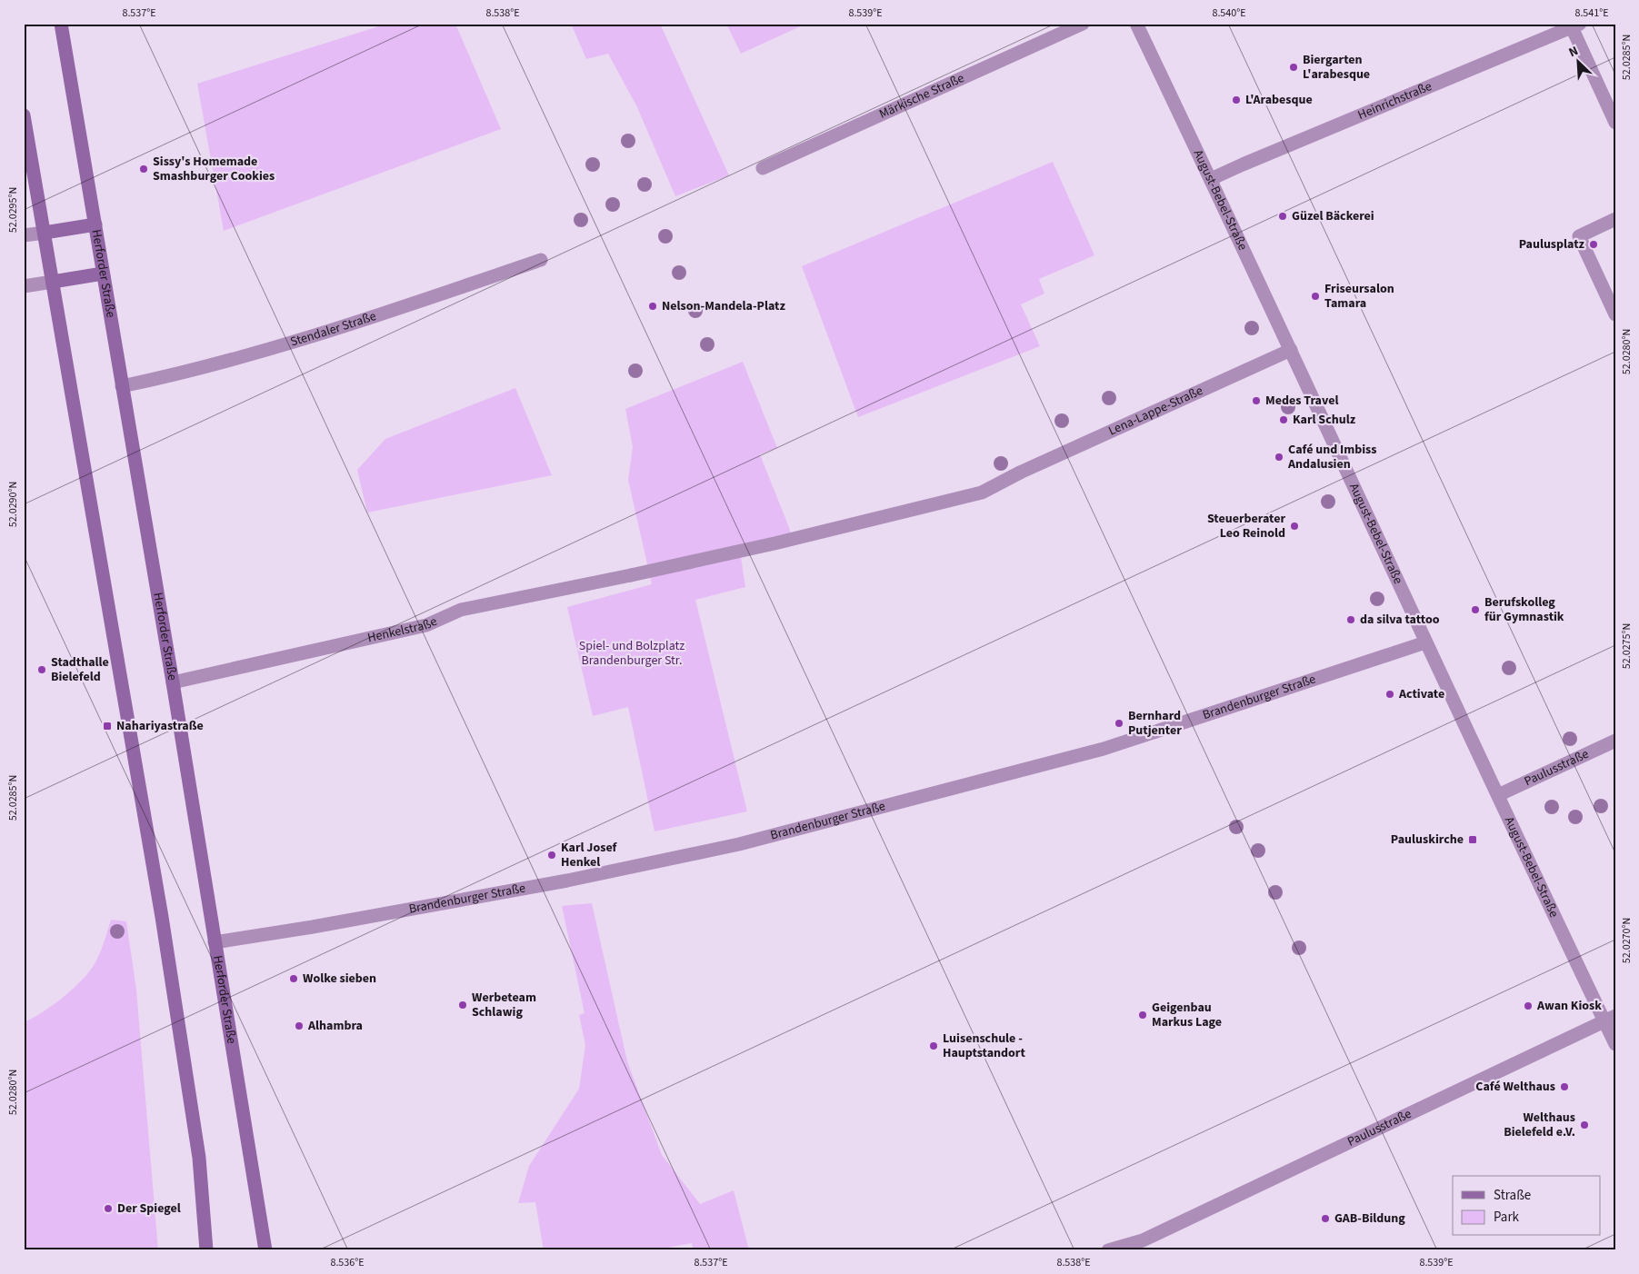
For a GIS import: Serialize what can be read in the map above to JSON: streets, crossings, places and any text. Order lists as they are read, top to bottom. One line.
{"streets":{"street":["Märkische Straße","Heinrichstraße","August-Bebel-Straße","Herforder Straße","Stendaler Straße","Lena-Lappe-Straße","Henkelstraße","Brandenburger Straße","Paulusstraße"]},"crossings":[["Heinrichstraße","August-Bebel-Straße"],["August-Bebel-Straße","Lena-Lappe-Straße"],["August-Bebel-Straße","Brandenburger Straße"],["August-Bebel-Straße","Paulusstraße"],["Herforder Straße","Stendaler Straße"],["Herforder Straße","Henkelstraße"],["Herforder Straße","Brandenburger Straße"],["Lena-Lappe-Straße","Henkelstraße"]],"parks":["Spiel- und Bolzplatz Brandenburger Str."],"places":{"other":["Biergarten L'arabesque","L'Arabesque","Sissy's Homemade Smashburger Cookies","Güzel Bäckerei","Paulusplatz","Friseursalon Tamara","Nelson-Mandela-Platz","Medes Travel","Karl Schulz","Café und Imbiss Andalusien","Steuerberater Leo Reinold","Berufskolleg für Gymnastik","da silva tattoo","Stadthalle Bielefeld","Activate","Bernhard Putjenter","Karl Josef Henkel","Wolke sieben","Werbeteam Schlawig","Awan Kiosk","Geigenbau Markus Lage","Alhambra","Luisenschule - Hauptstandort","Café Welthaus","Welthaus Bielefeld e.V.","Der Spiegel","GAB-Bildung"],"transit":["Nahariyastraße","Pauluskirche"]},"legend":["Straße","Park"],"north":"top left","coordinates":["8.537°E","8.538°E","8.539°E","8.540°E","8.541°E","52.0285°N","52.0295°N","52.0280°N","52.0290°N","52.0275°N","52.0270°N","8.536°E"]}
